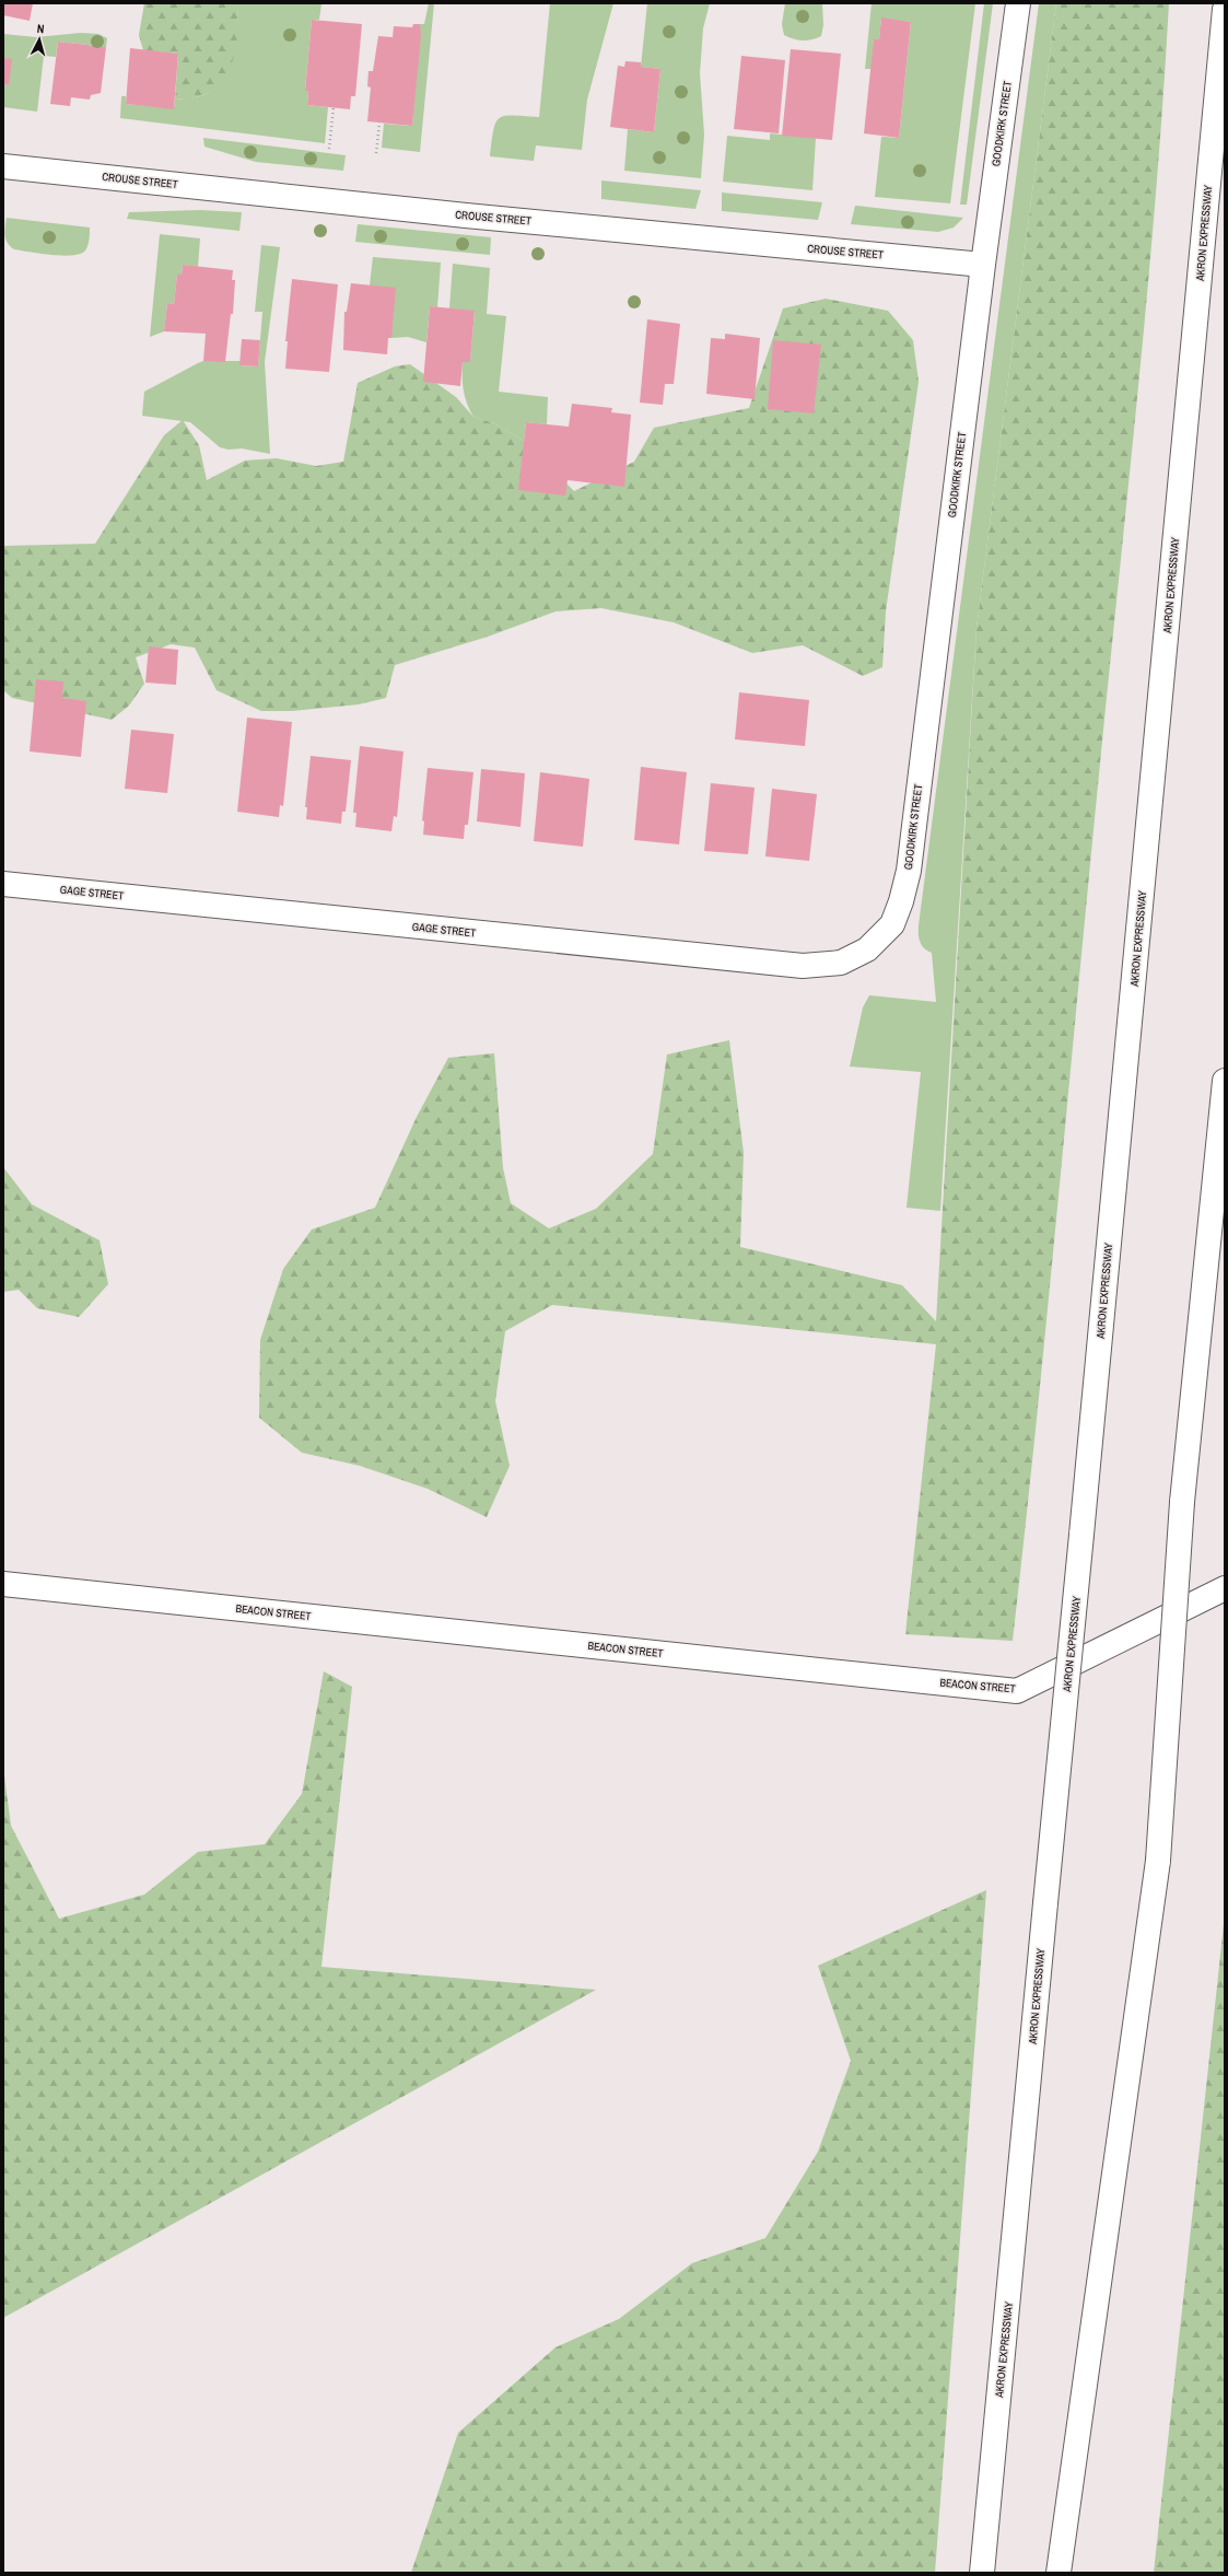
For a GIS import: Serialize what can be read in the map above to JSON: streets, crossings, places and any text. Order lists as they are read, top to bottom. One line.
{"streets":{"main road":["GOODKIRK STREET","CROUSE STREET","AKRON EXPRESSWAY","GAGE STREET","BEACON STREET"]},"crossings":[["GOODKIRK STREET","CROUSE STREET"],["GOODKIRK STREET","GAGE STREET"]],"north":"top"}
